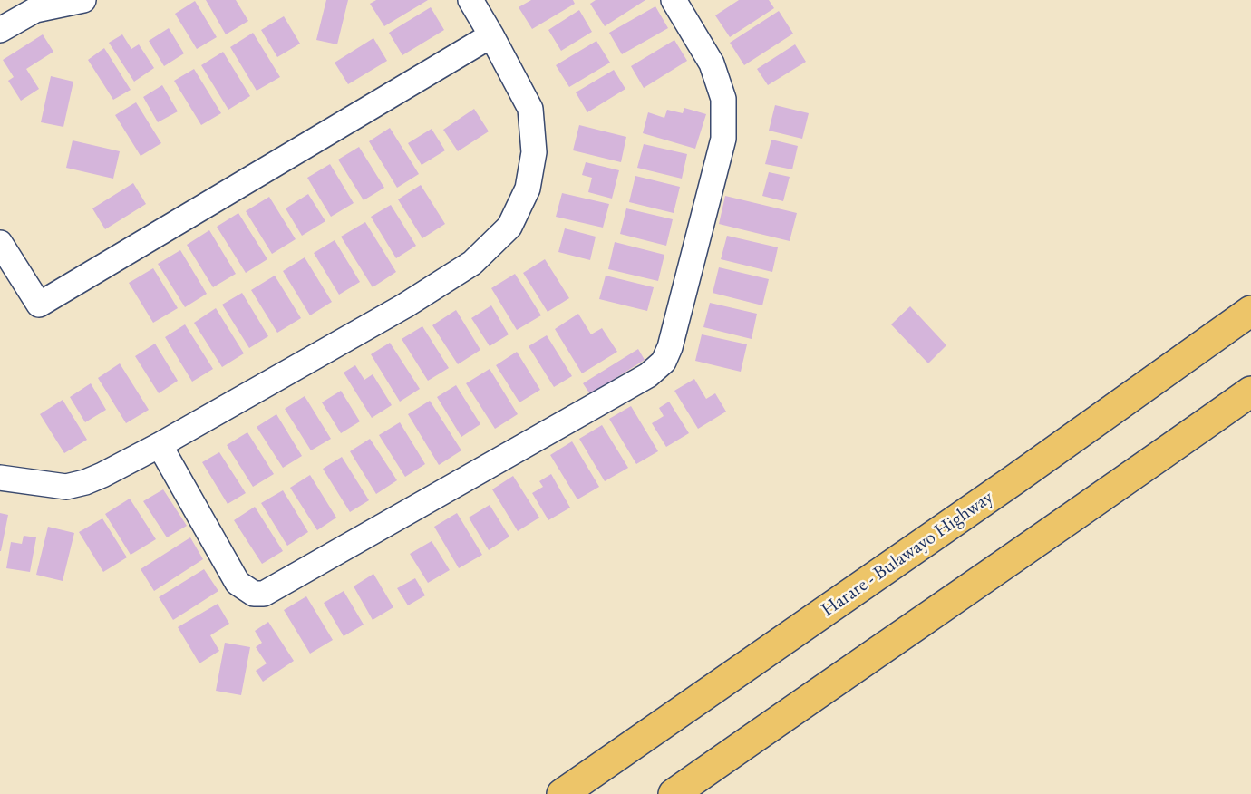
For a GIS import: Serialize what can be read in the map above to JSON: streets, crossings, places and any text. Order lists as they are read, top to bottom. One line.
{"streets":{"highway":["Harare - Bulawayo Highway"]}}
